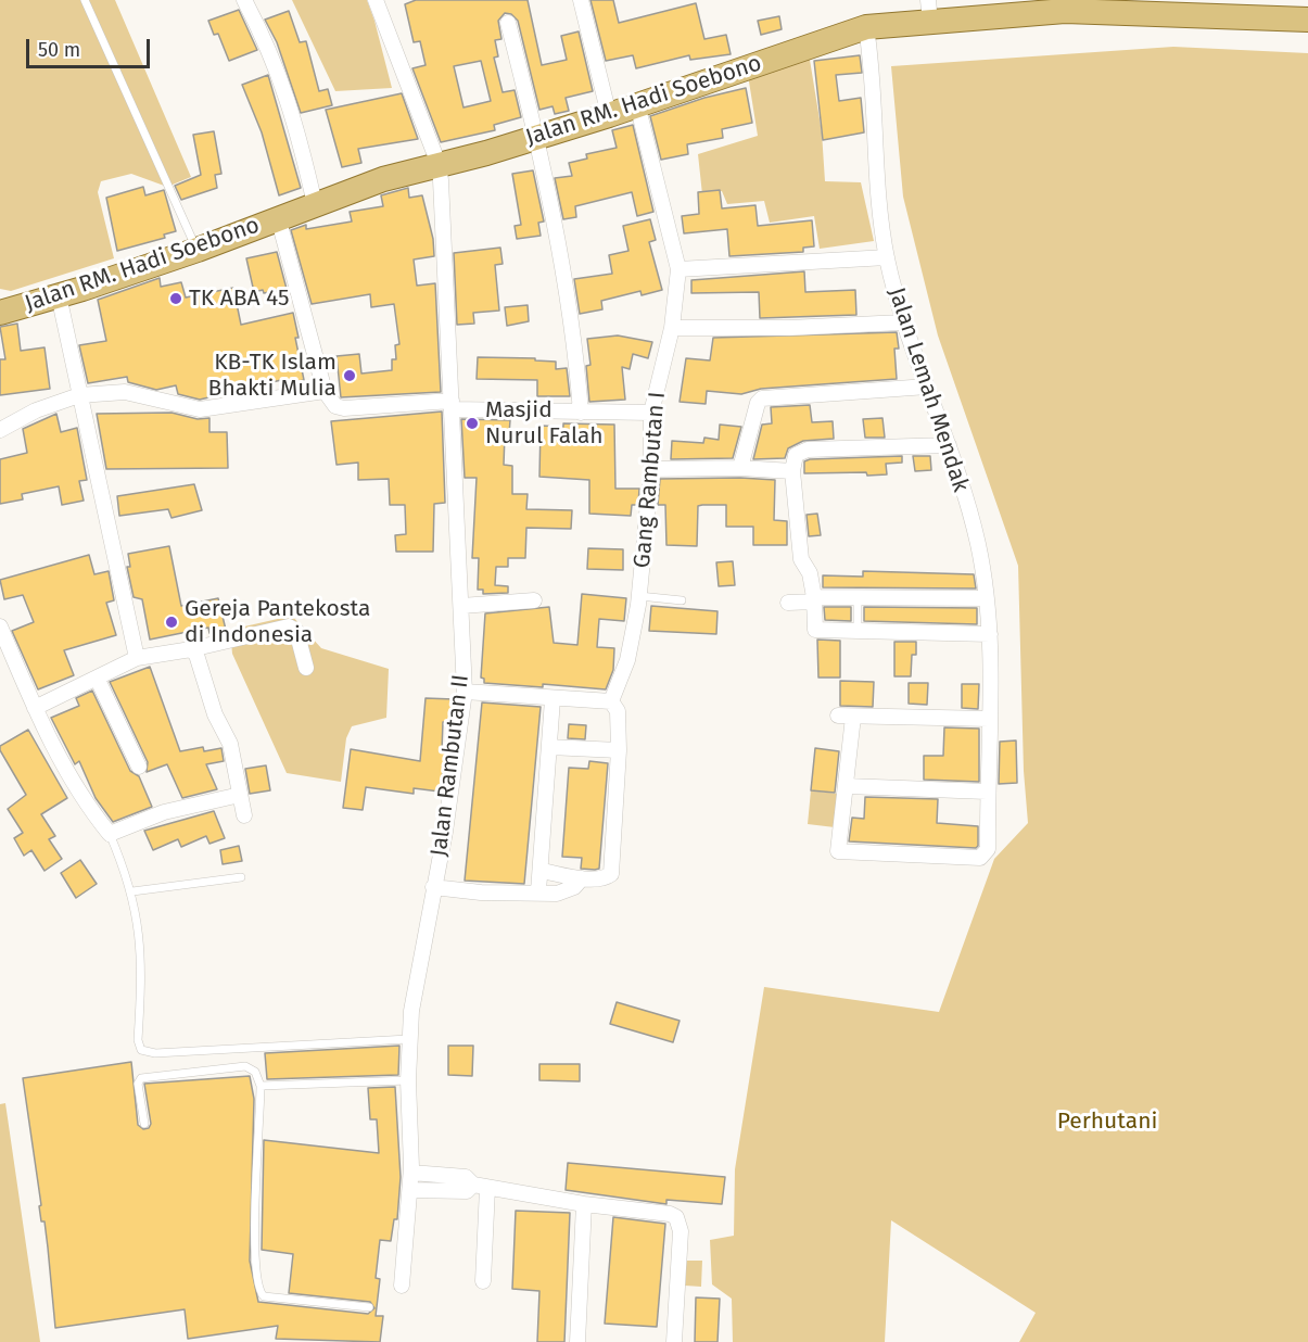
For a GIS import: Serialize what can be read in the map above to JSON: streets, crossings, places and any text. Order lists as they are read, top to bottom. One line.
{"streets":{"main road":["Jalan RM. Hadi Soebono"],"street":["Jalan Lemah Mendak","Gang Rambutan I","Jalan Rambutan II"]},"crossings":[["Jalan RM. Hadi Soebono","Jalan Lemah Mendak"],["Jalan RM. Hadi Soebono","Gang Rambutan I"],["Jalan RM. Hadi Soebono","Jalan Rambutan II"]],"parks":["Perhutani"],"places":["TK ABA 45","KB-TK Islam Bhakti Mulia","Masjid Nurul Falah","Gereja Pantekosta di Indonesia"],"scale_bar":"50 m"}
